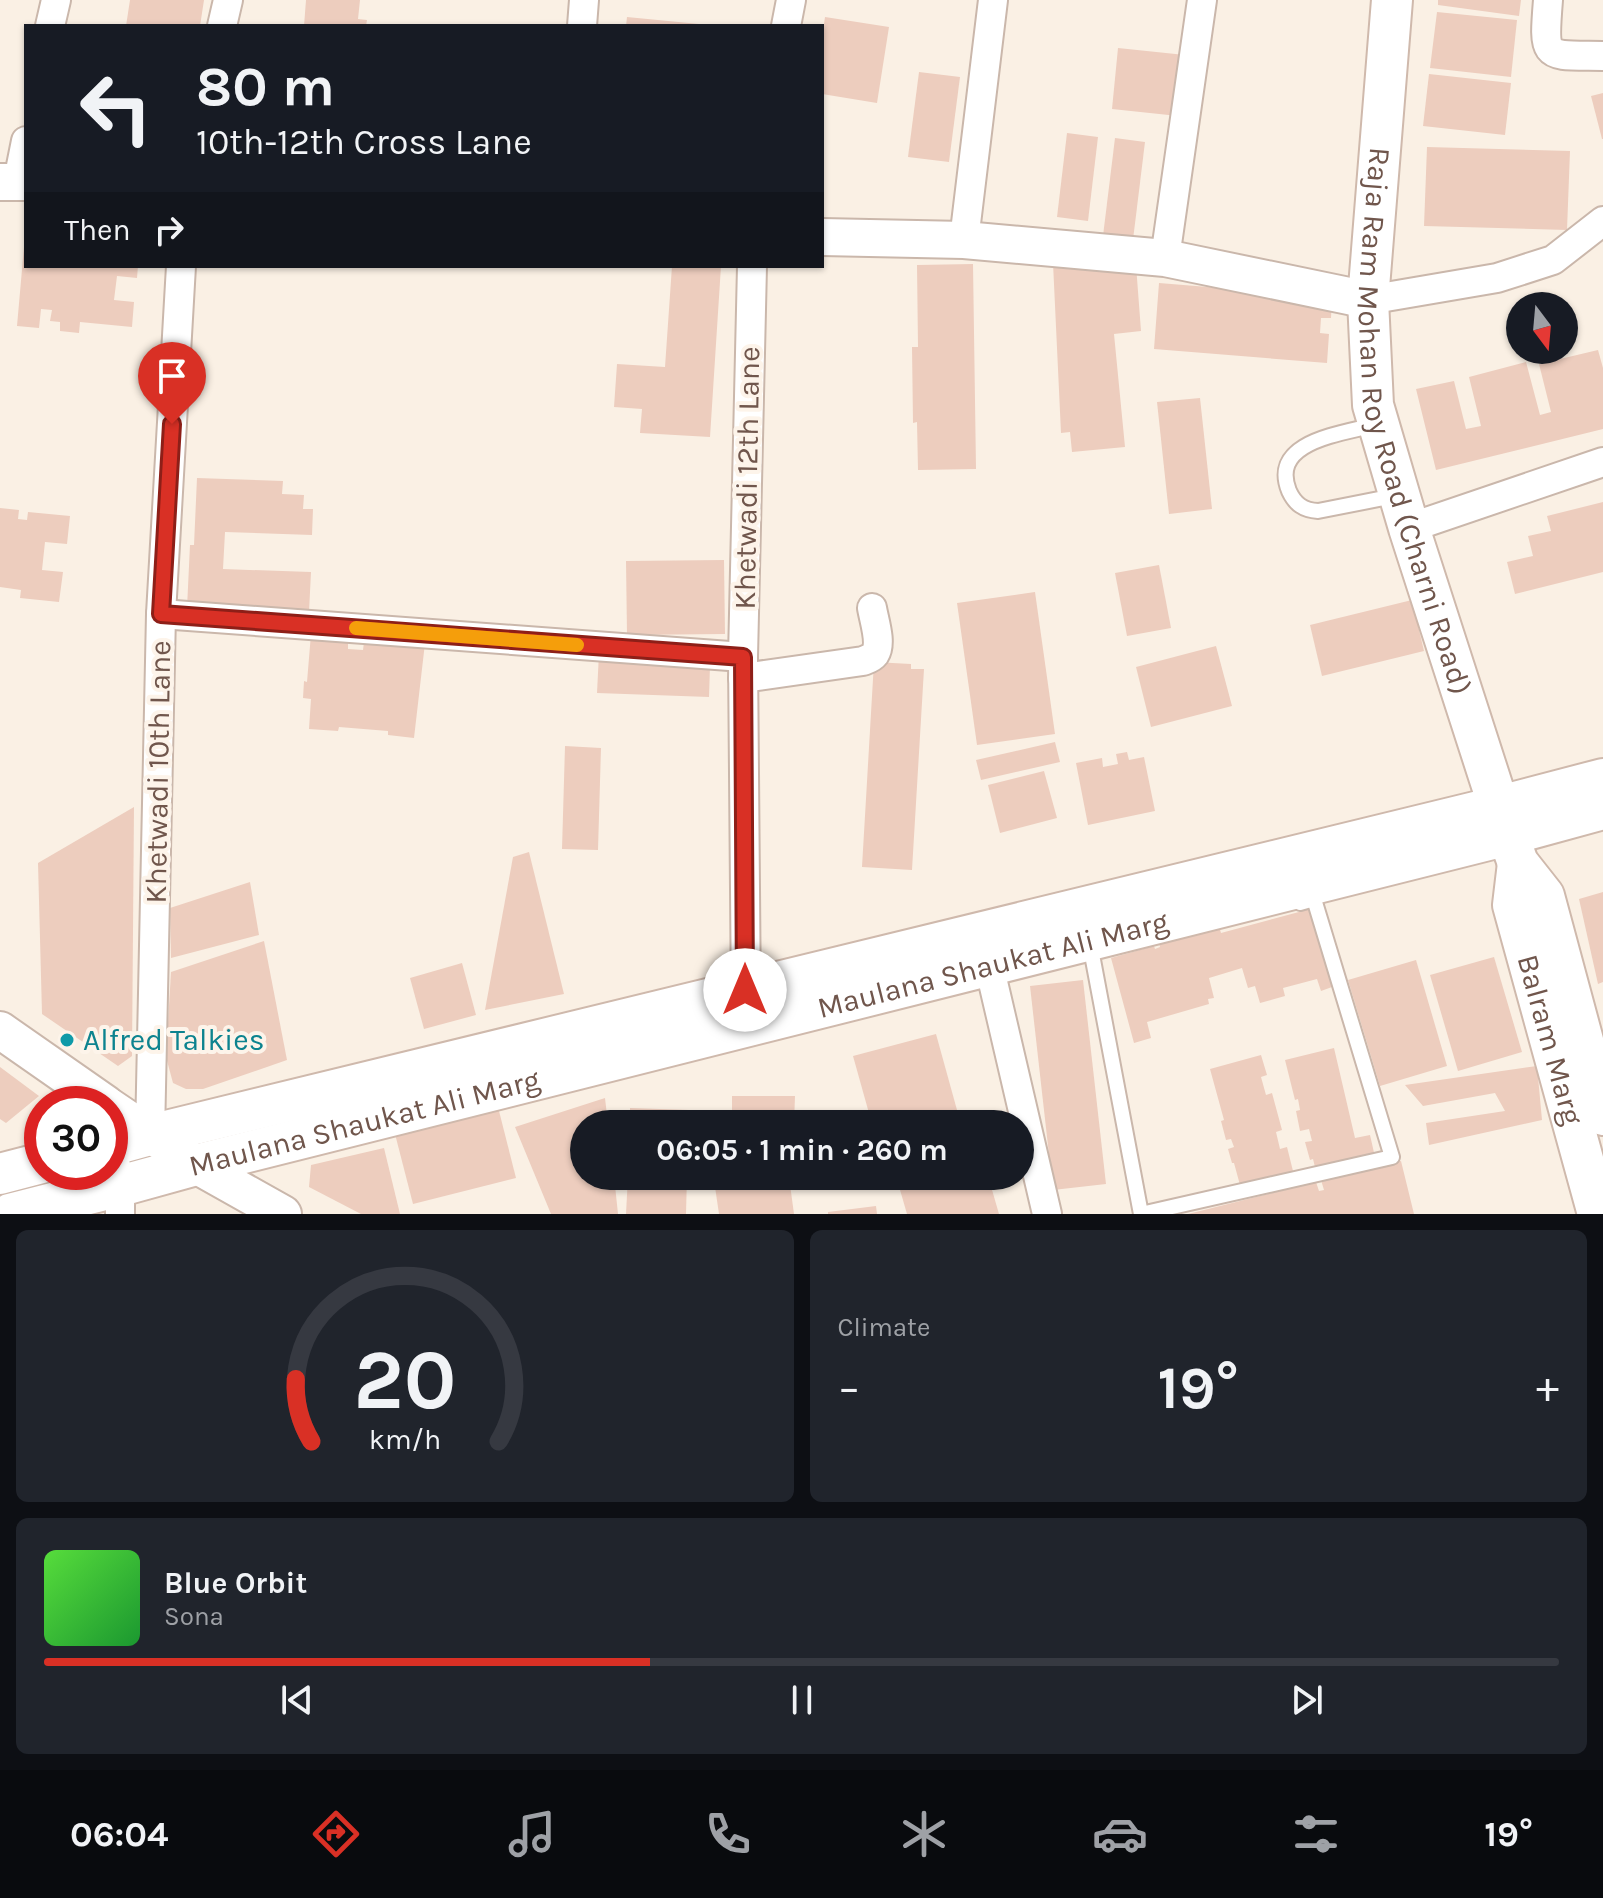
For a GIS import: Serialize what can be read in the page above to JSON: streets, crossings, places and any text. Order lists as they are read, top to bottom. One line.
{"streets":{"main road":["Raja Ram Mohan Roy Road (Charni Road)","Maulana Shaukat Ali Marg","Balram Marg"],"street":["Khetwadi 12th Lane","Khetwadi 10th Lane"]},"crossings":[["Raja Ram Mohan Roy Road (Charni Road)","Maulana Shaukat Ali Marg"],["Raja Ram Mohan Roy Road (Charni Road)","Balram Marg"],["Khetwadi 12th Lane","Maulana Shaukat Ali Marg"],["Khetwadi 10th Lane","Maulana Shaukat Ali Marg"],["Maulana Shaukat Ali Marg","Balram Marg"]],"places":["Alfred Talkies"],"north":"bottom","page":{"turn":["80 m","10th-12th Cross Lane"],"then":"Then","limit":"30","trip":"06:05 · 1 min · 260 m","tile":"Climate","heat":["−","19°","+"],"song":["Blue Orbit","Sona"],"tabs":["06:04","19°"],"gauge":["20","km/h"]}}
